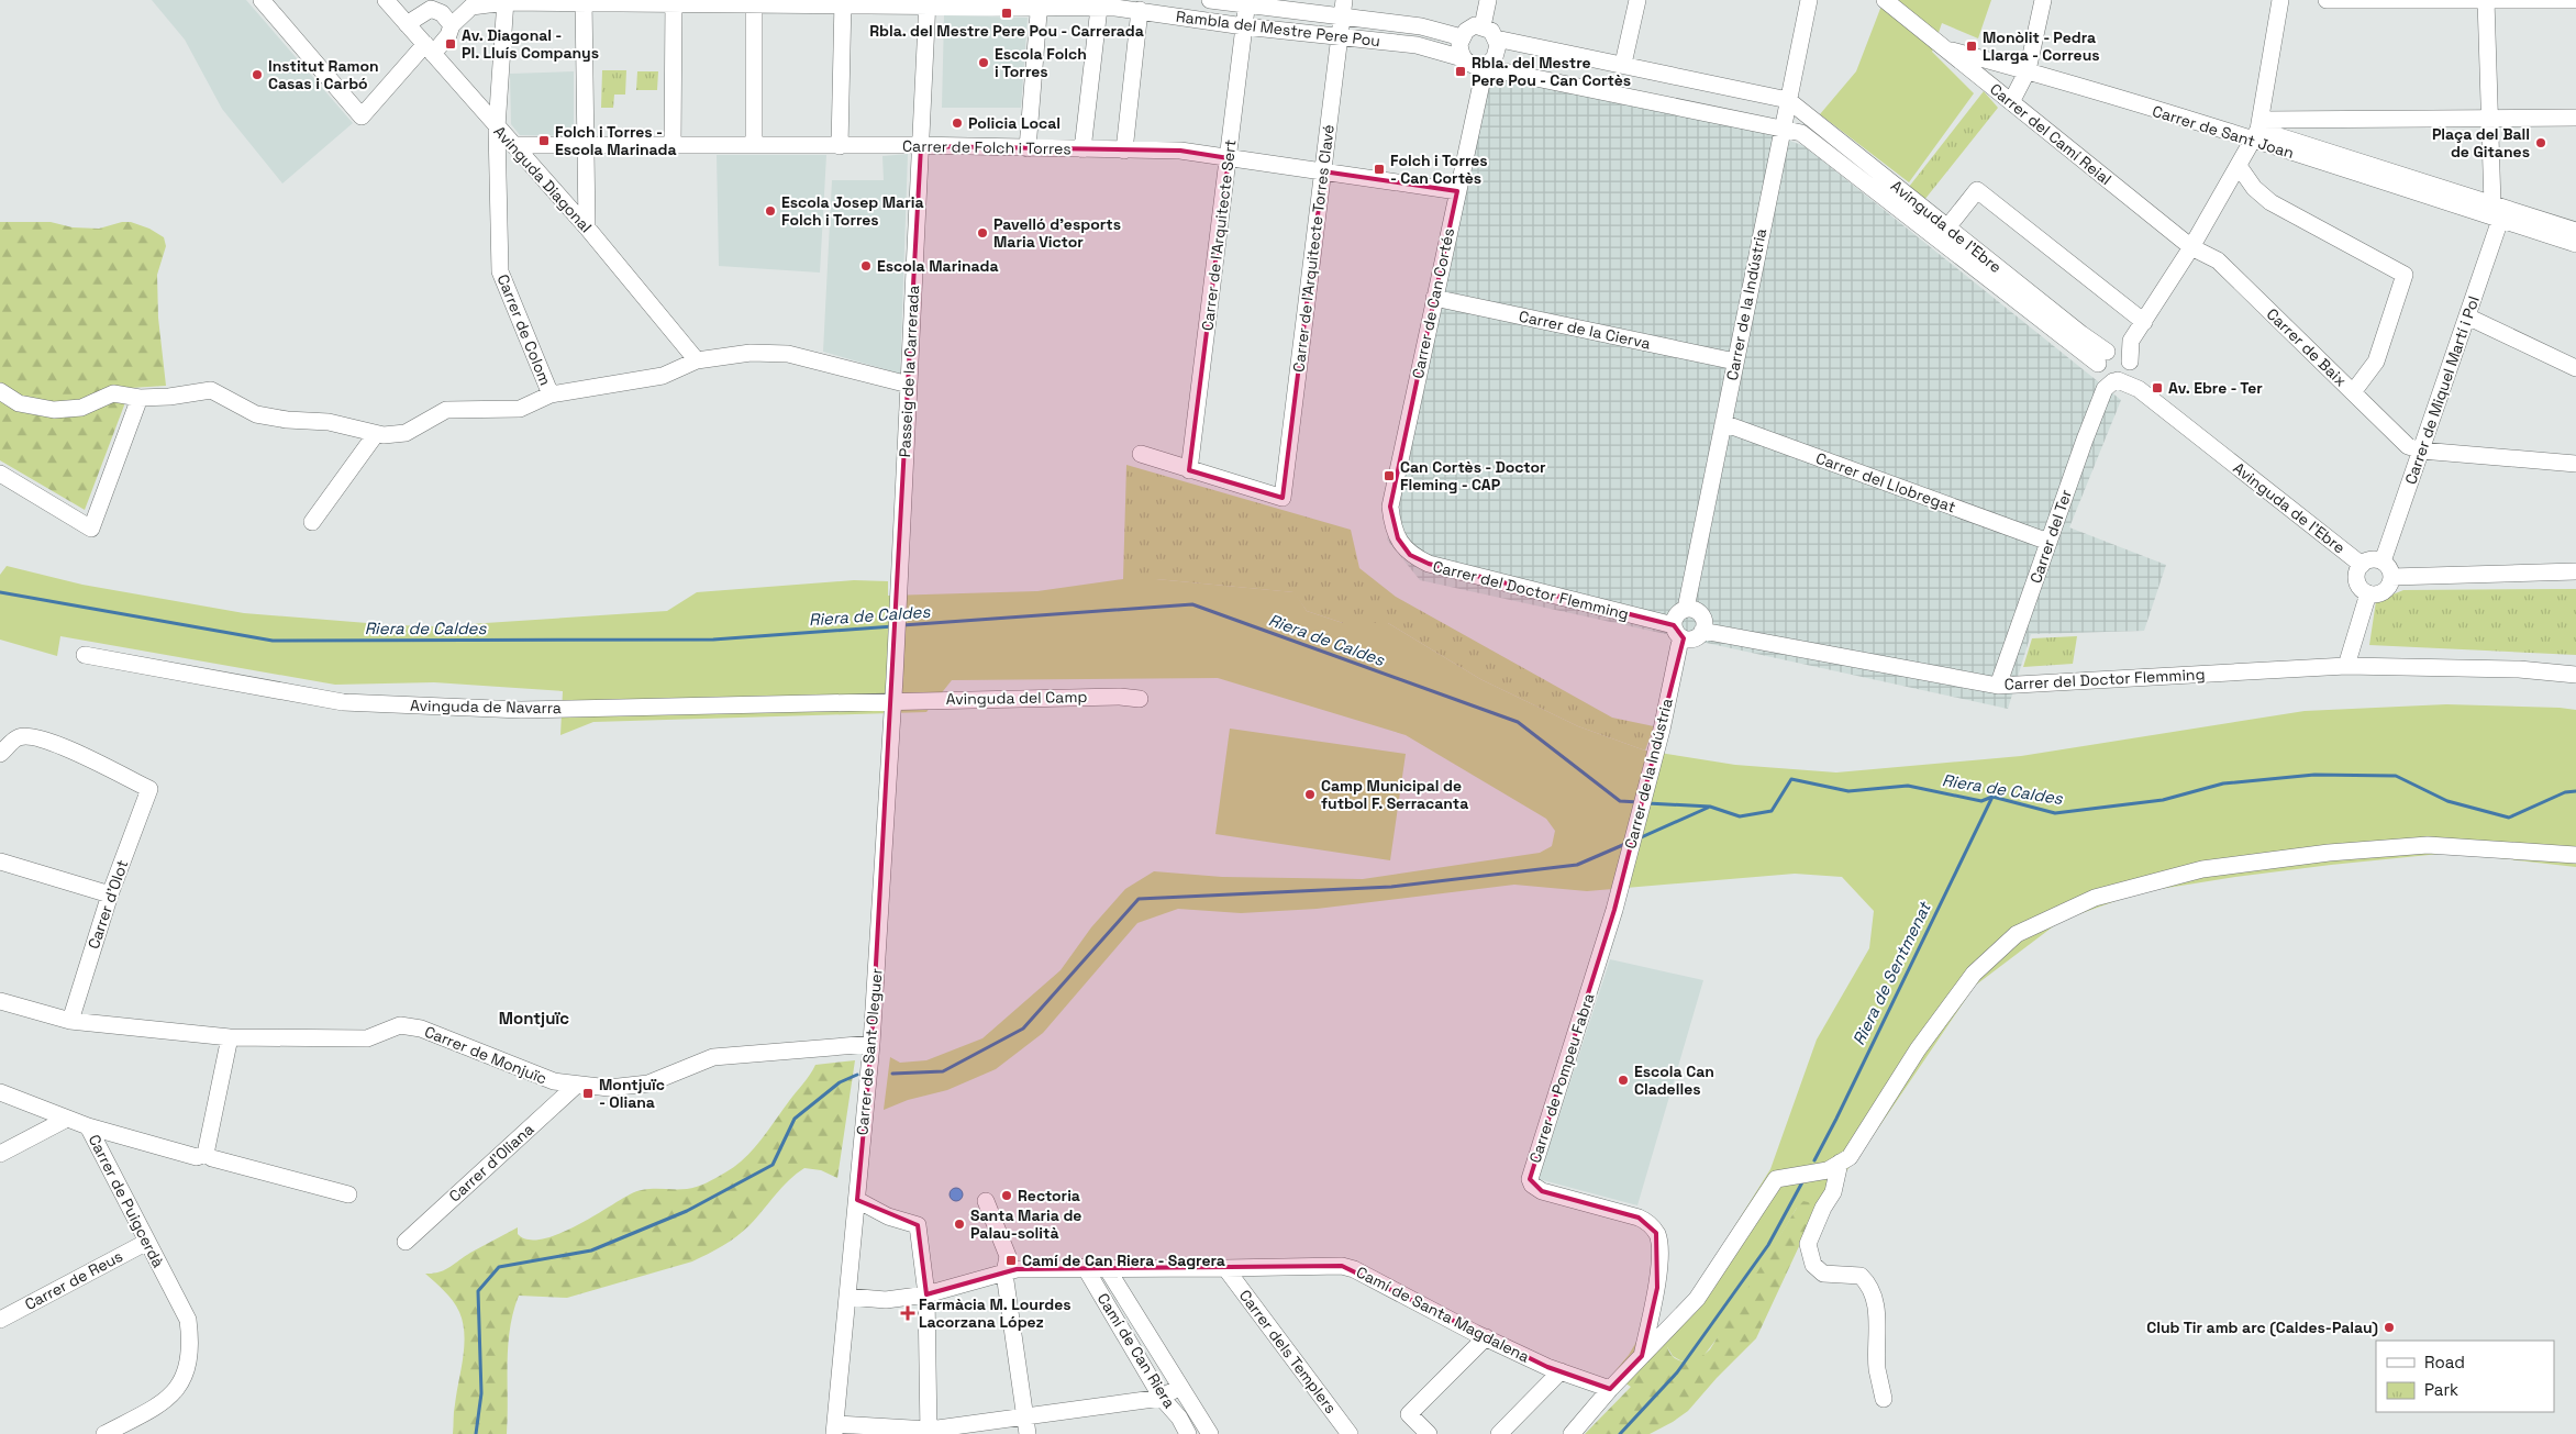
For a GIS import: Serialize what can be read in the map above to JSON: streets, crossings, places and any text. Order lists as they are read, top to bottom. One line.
{"streets":{"street":["Rambla del Mestre Pere Pou","Carrer de Sant Joan","Carrer del Camí Reial","Carrer de Folch i Torres","Avinguda Diagonal","Avinguda de l'Ebre","Carrer de l'Arquitecte Sert","Carrer de l'Arquitecte Torres Clavé","Carrer de Can Cortés","Carrer de la Indústria","Carrer de Colom","Carrer de la Cierva","Carrer de Baix","Passeig de la Carrerada","Carrer de Miquel Martí i Pol","Carrer del Llobregat","Carrer del Ter","Carrer del Doctor Flemming","Avinguda del Camp","Avinguda de Navarra","Carrer d'Olot","Carrer de Sant Oleguer","Carrer de Monjuïc","Carrer de Pompeu Fabra","Carrer d'Oliana","Carrer de Puigcerdà","Carrer de Reus","Camí de Santa Magdalena","Camí de Can Riera","Carrer dels Templers"]},"crossings":[["Rambla del Mestre Pere Pou","Avinguda Diagonal"],["Rambla del Mestre Pere Pou","Avinguda de l'Ebre"],["Rambla del Mestre Pere Pou","Carrer de l'Arquitecte Sert"],["Rambla del Mestre Pere Pou","Carrer de l'Arquitecte Torres Clavé"],["Rambla del Mestre Pere Pou","Carrer de Can Cortés"],["Rambla del Mestre Pere Pou","Carrer de Colom"],["Rambla del Mestre Pere Pou","Passeig de la Carrerada"],["Carrer de Sant Joan","Carrer del Camí Reial"],["Carrer de Sant Joan","Carrer de Miquel Martí i Pol"],["Carrer del Camí Reial","Carrer de Baix"],["Carrer de Folch i Torres","Avinguda Diagonal"],["Carrer de Folch i Torres","Carrer de l'Arquitecte Sert"],["Carrer de Folch i Torres","Carrer de l'Arquitecte Torres Clavé"],["Carrer de Folch i Torres","Carrer de Can Cortés"],["Carrer de Folch i Torres","Passeig de la Carrerada"],["Avinguda Diagonal","Carrer de Colom"],["Avinguda de l'Ebre","Carrer de Can Cortés"],["Avinguda de l'Ebre","Carrer de la Indústria"],["Avinguda de l'Ebre","Carrer de Miquel Martí i Pol"],["Avinguda de l'Ebre","Carrer del Ter"],["Carrer de l'Arquitecte Sert","Carrer de l'Arquitecte Torres Clavé"],["Carrer de Can Cortés","Carrer de la Cierva"],["Carrer de Can Cortés","Carrer del Doctor Flemming"],["Carrer de la Indústria","Carrer de la Cierva"],["Carrer de la Indústria","Carrer del Llobregat"],["Carrer de la Indústria","Carrer del Doctor Flemming"],["Carrer de la Indústria","Carrer de Pompeu Fabra"],["Carrer de Baix","Carrer de Miquel Martí i Pol"],["Passeig de la Carrerada","Carrer de Sant Oleguer"],["Carrer del Llobregat","Carrer del Ter"],["Carrer del Ter","Carrer del Doctor Flemming"],["Avinguda del Camp","Avinguda de Navarra"],["Avinguda del Camp","Carrer de Sant Oleguer"],["Avinguda de Navarra","Carrer de Sant Oleguer"],["Carrer d'Olot","Carrer de Monjuïc"],["Carrer de Sant Oleguer","Carrer de Monjuïc"],["Carrer de Sant Oleguer","Camí de Santa Magdalena"],["Carrer de Monjuïc","Carrer d'Oliana"],["Carrer de Puigcerdà","Carrer de Reus"],["Camí de Santa Magdalena","Camí de Can Riera"],["Camí de Santa Magdalena","Carrer dels Templers"]],"districts":["Montjuïc"],"water":["Riera de Caldes","Riera de Sentmenat"],"places":{"transit":["Rbla. del Mestre Pere Pou - Carrerada","Av. Diagonal - Pl. Lluís Companys","Monòlit - Pedra Llarga - Correus","Rbla. del Mestre Pere Pou - Can Cortès","Folch i Torres - Escola Marinada","Folch i Torres - Can Cortès","Av. Ebre - Ter","Can Cortès - Doctor Fleming - CAP","Montjuïc - Oliana","Camí de Can Riera - Sagrera"],"other":["Escola Folch i Torres","Institut Ramon Casas i Carbó","Policia Local","Plaça del Ball de Gitanes","Escola Josep Maria Folch i Torres","Pavelló d'esports Maria Victor","Escola Marinada","Camp Municipal de futbol F. Serracanta","Escola Can Cladelles","Rectoria","Santa Maria de Palau-solità","Club Tir amb arc (Caldes-Palau)"],"health":["Farmàcia M. Lourdes Lacorzana López"]},"legend":["Road","Park"]}
